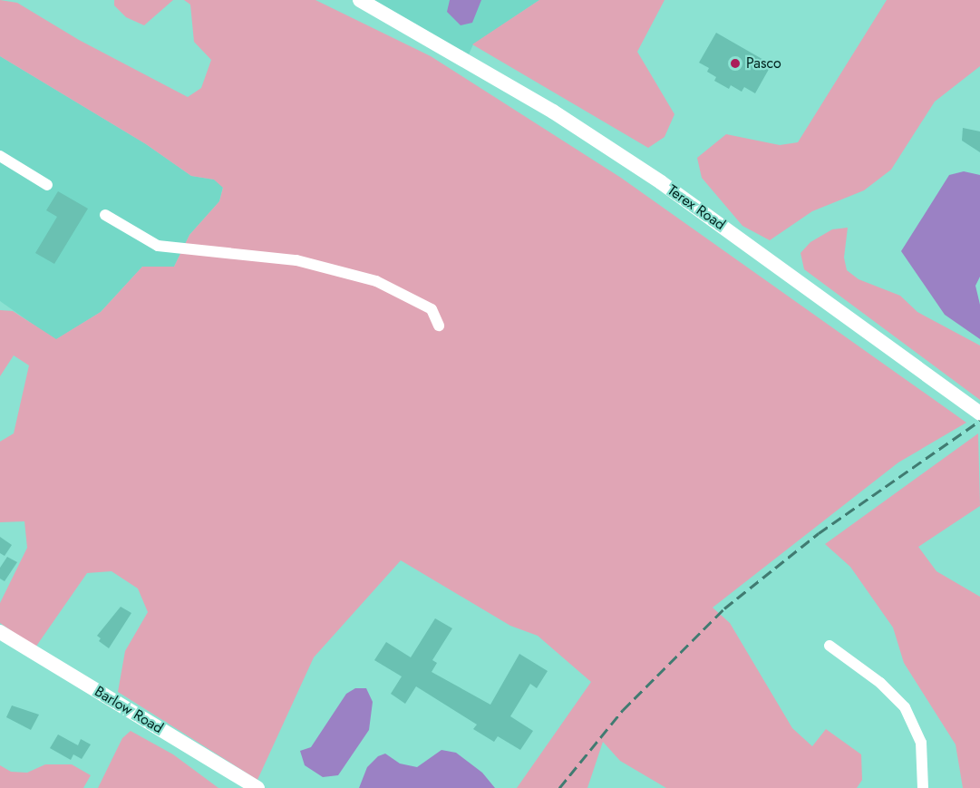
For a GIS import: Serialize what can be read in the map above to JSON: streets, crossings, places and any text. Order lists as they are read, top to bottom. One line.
{"streets":{"main road":["Terex Road","Barlow Road"]},"places":["Pasco"]}
